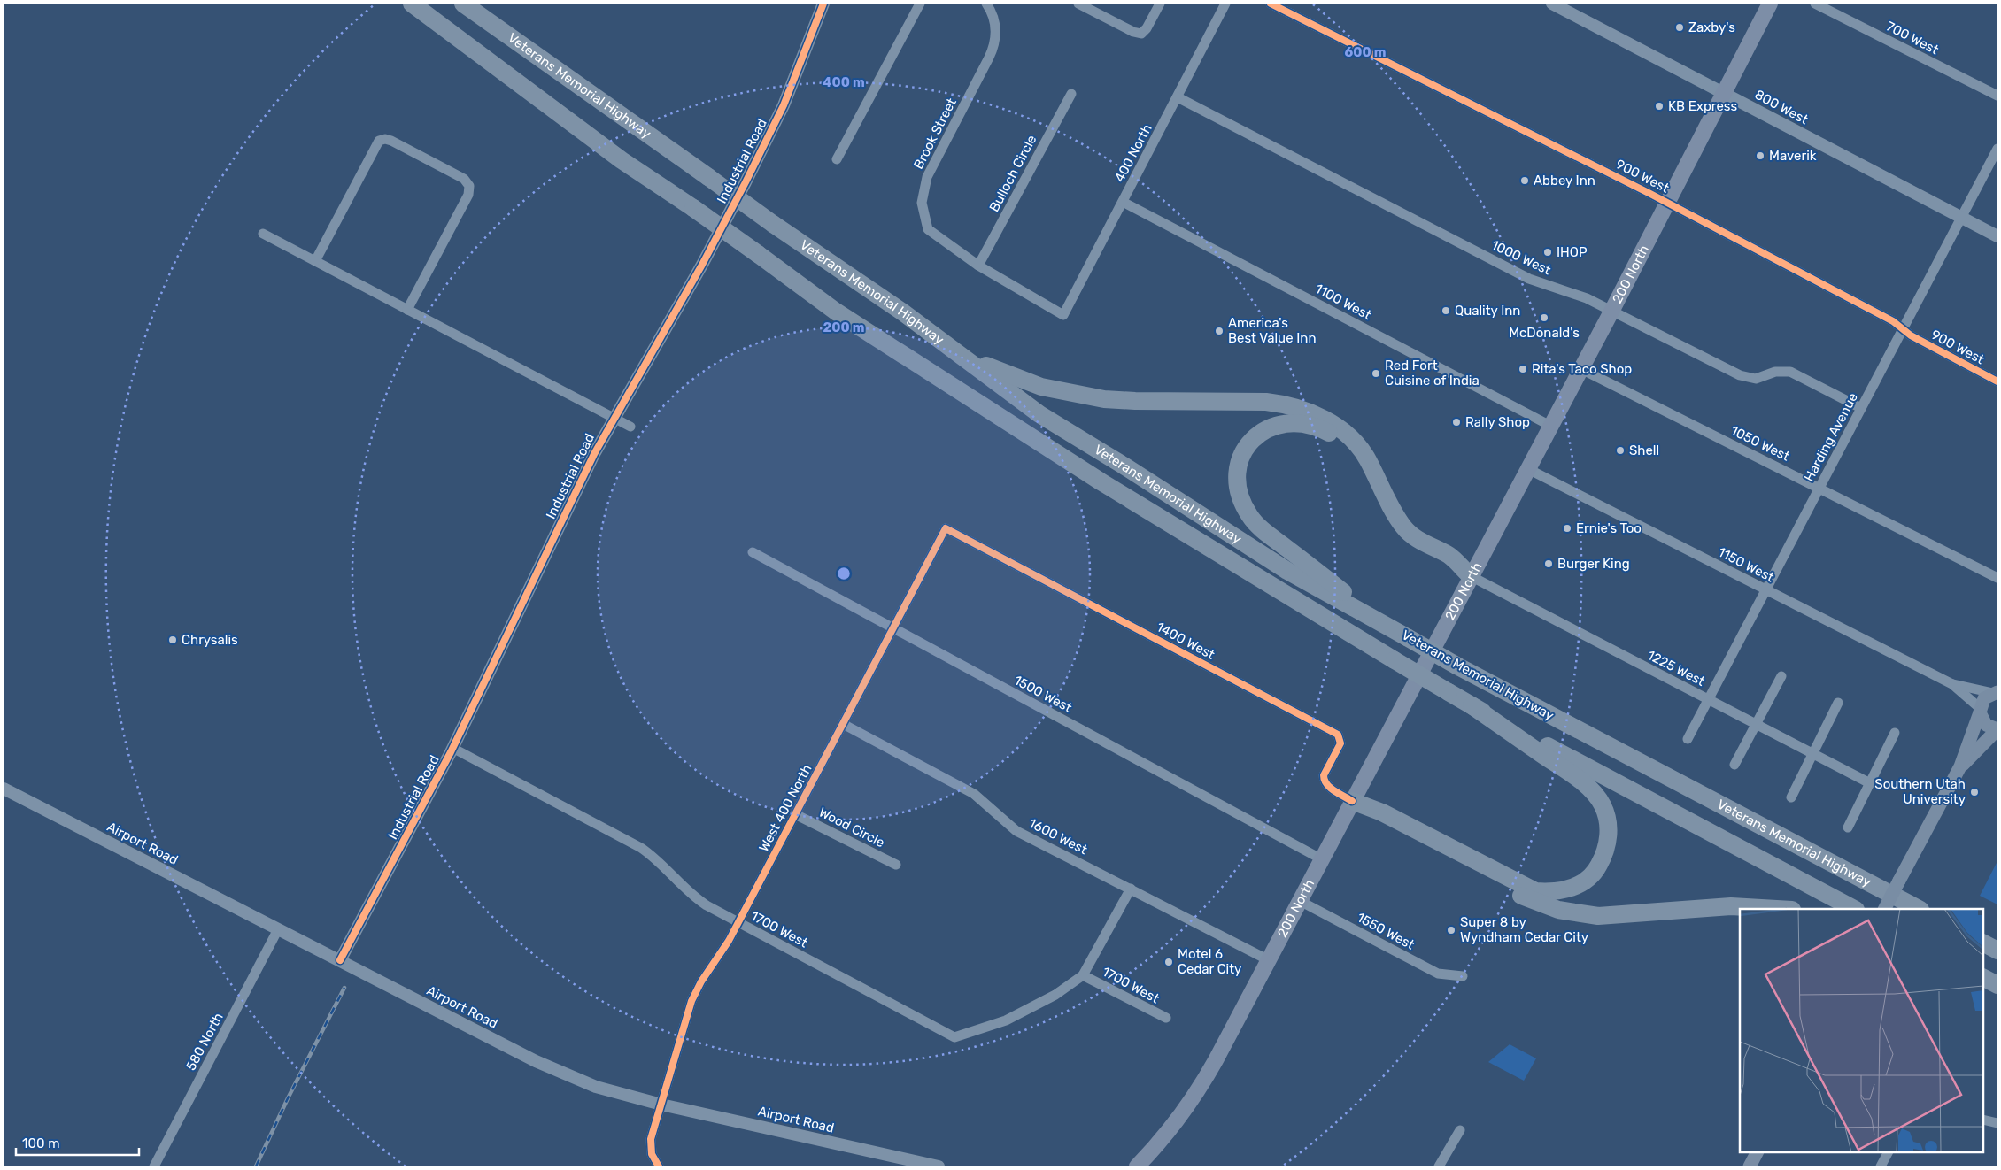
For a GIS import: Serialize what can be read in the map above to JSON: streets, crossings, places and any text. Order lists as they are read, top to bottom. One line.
{"streets":{"highway":["Veterans Memorial Highway"],"main road":["200 North"],"street":["700 West","800 West","Brook Street","400 North","Industrial Road","Bulloch Circle","900 West","1000 West","1100 West","Harding Avenue","1050 West","1150 West","1400 West","1225 West","1500 West","West 400 North","Wood Circle","1600 West","Airport Road","1700 West","1550 West","580 North"]},"crossings":[["800 West","200 North"],["800 West","Harding Avenue"],["Brook Street","400 North"],["Brook Street","Bulloch Circle"],["400 North","1000 West"],["400 North","1100 West"],["Industrial Road","Airport Road"],["Industrial Road","1700 West"],["900 West","200 North"],["900 West","Harding Avenue"],["1000 West","200 North"],["1000 West","Harding Avenue"],["200 North","1100 West"],["200 North","1050 West"],["200 North","1150 West"],["200 North","1400 West"],["200 North","1225 West"],["200 North","1500 West"],["200 North","1600 West"],["200 North","1550 West"],["Harding Avenue","1050 West"],["Harding Avenue","1150 West"],["Harding Avenue","1225 West"],["1400 West","West 400 North"],["1500 West","West 400 North"],["West 400 North","Wood Circle"],["West 400 North","1600 West"],["West 400 North","Airport Road"],["West 400 North","1700 West"],["1600 West","1700 West"],["Airport Road","580 North"]],"places":["Zaxby's","KB Express","Maverik","Abbey Inn","IHOP","Quality Inn","McDonald's","America's Best Value Inn","Rita's Taco Shop","Red Fort Cuisine of India","Rally Shop","Shell","Ernie's Too","Burger King","Chrysalis","Southern Utah University","Super 8 by Wyndham Cedar City","Motel 6 Cedar City"],"scale_bar":"100 m","rings":["600 m","400 m","200 m"]}
